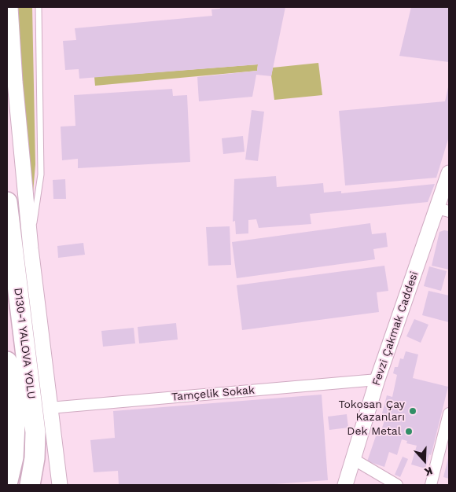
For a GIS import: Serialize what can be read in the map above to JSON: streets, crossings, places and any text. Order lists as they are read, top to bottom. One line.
{"streets":{"highway":["D130-1 YALOVA YOLU"],"street":["Fevzi Çakmak Caddesi","Tamçelik Sokak"]},"crossings":[["Fevzi Çakmak Caddesi","Tamçelik Sokak"]],"places":["Tokosan Çay Kazanları","Dek Metal"],"north":"bottom"}
